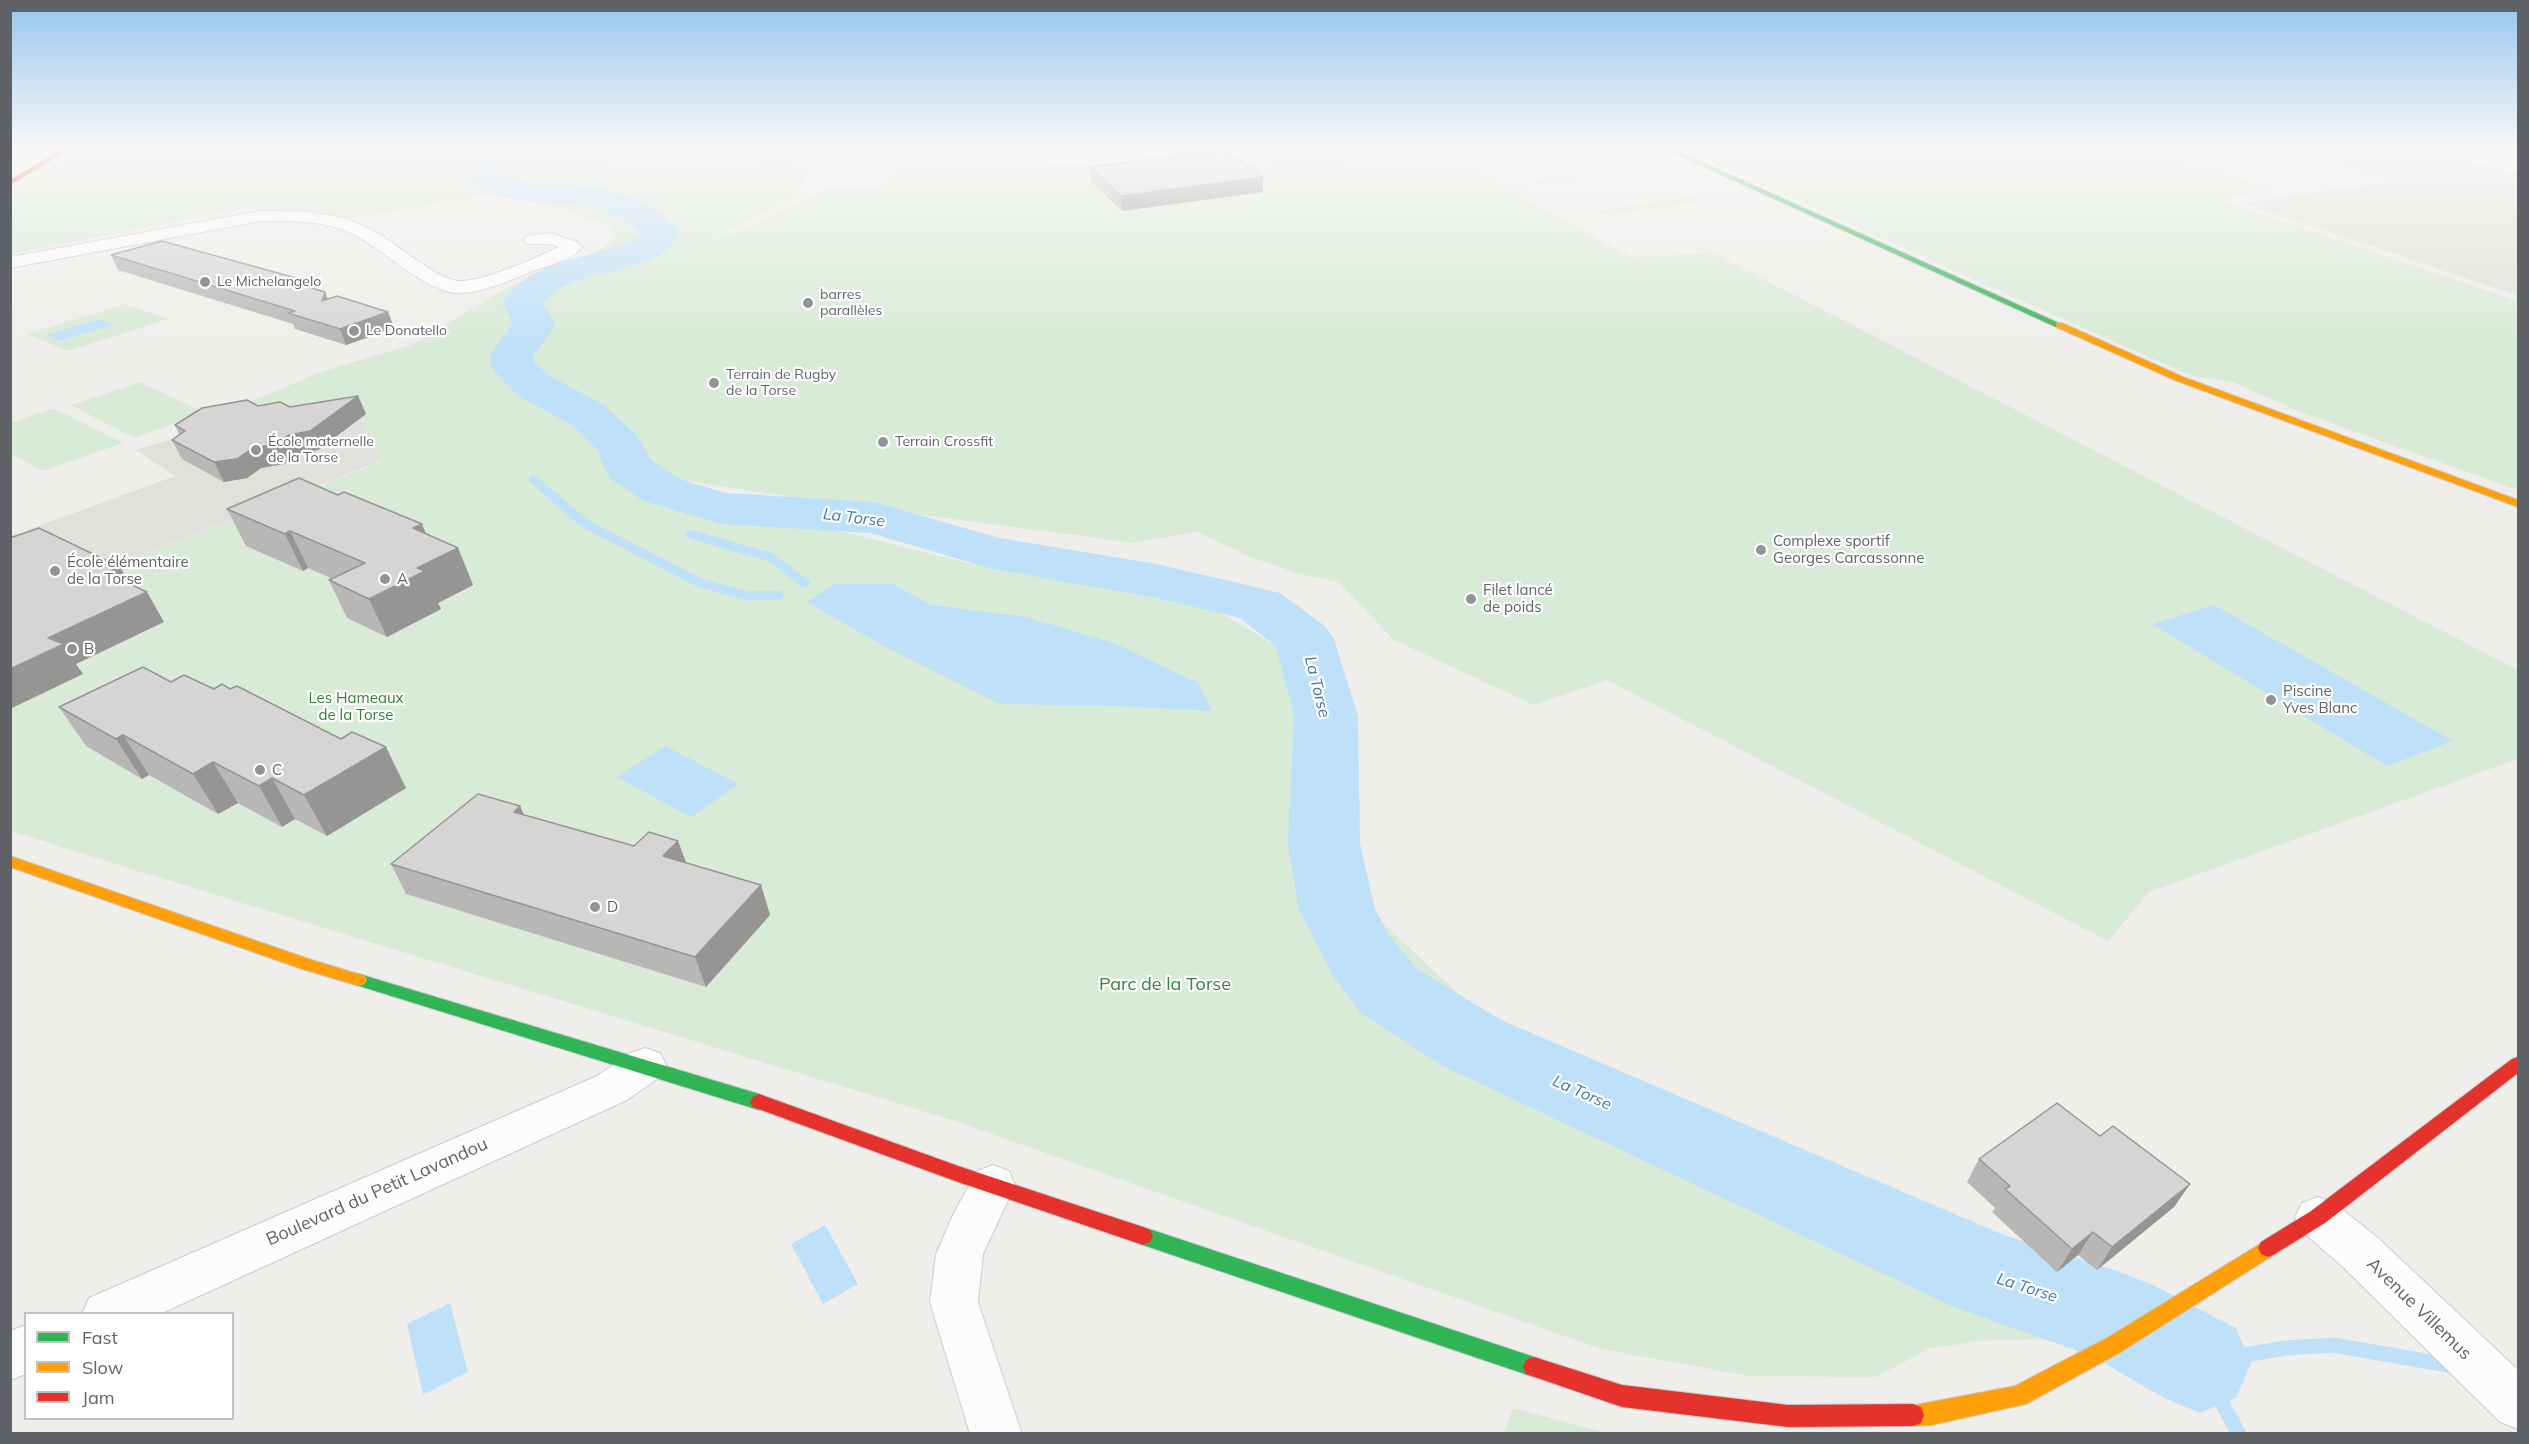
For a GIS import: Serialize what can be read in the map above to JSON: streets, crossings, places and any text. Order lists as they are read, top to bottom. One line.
{"streets":{"street":["Boulevard du Petit Lavandou","Avenue Villemus"]},"water":["La Torse"],"parks":["Les Hameaux de la Torse","Parc de la Torse"],"places":["Le Michelangelo","barres parallèles","Le Donatello","Terrain de Rugby de la Torse","Terrain Crossfit","École maternelle de la Torse","Complexe sportif Georges Carcassonne","École élémentaire de la Torse","A","Filet lancé de poids","B","Piscine Yves Blanc","C","D"],"legend":["Fast","Slow","Jam"]}
